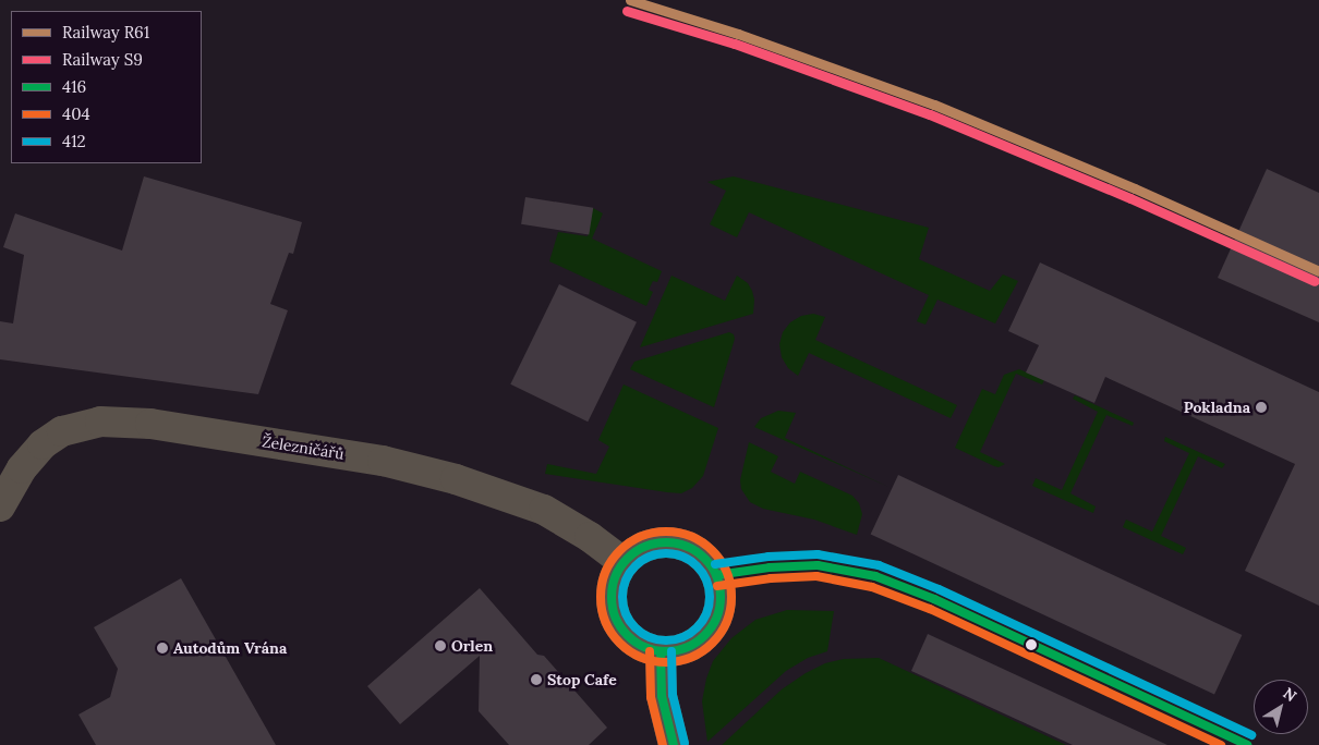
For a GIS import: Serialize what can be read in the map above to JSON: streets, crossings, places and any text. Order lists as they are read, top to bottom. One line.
{"streets":{"street":["Železničářů"]},"places":["Pokladna","Orlen","Autodům Vrána","Stop Cafe"],"lines":["rail line R61","rail line S9","transit line 404","transit line 416","transit line 412"],"legend":["Railway R61","Railway S9","416","404","412"],"north":"top right"}
